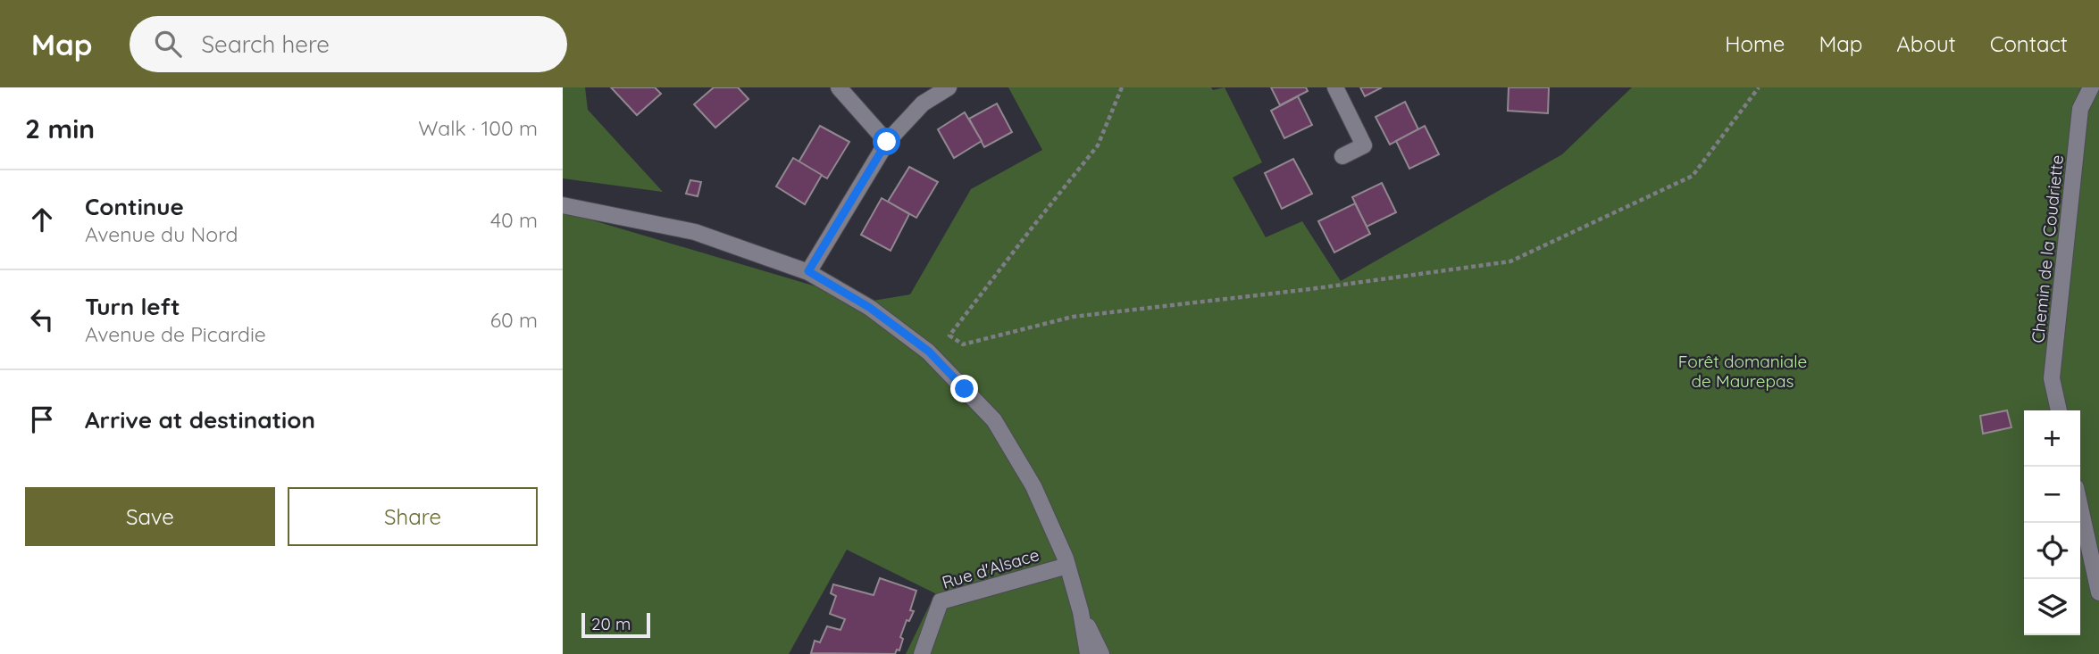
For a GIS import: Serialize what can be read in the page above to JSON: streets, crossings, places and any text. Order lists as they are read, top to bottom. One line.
{"streets":{"street":["Chemin de la Coudriette","Rue d'Alsace"]},"parks":["Forêt domaniale de Maurepas"],"scale_bar":"20 m","page":{"header":"Map","search":"Search here","nav":["Home","Map","About","Contact"],"heading":["2 min","Walk · 100 m"],"list":[["Continue","Avenue du Nord","40 m"],["Turn left","Avenue de Picardie","60 m"],"Arrive at destination"],"map_buttons":["+","−"],"buttons":["Save","Share"],"scale":"20 m"}}
